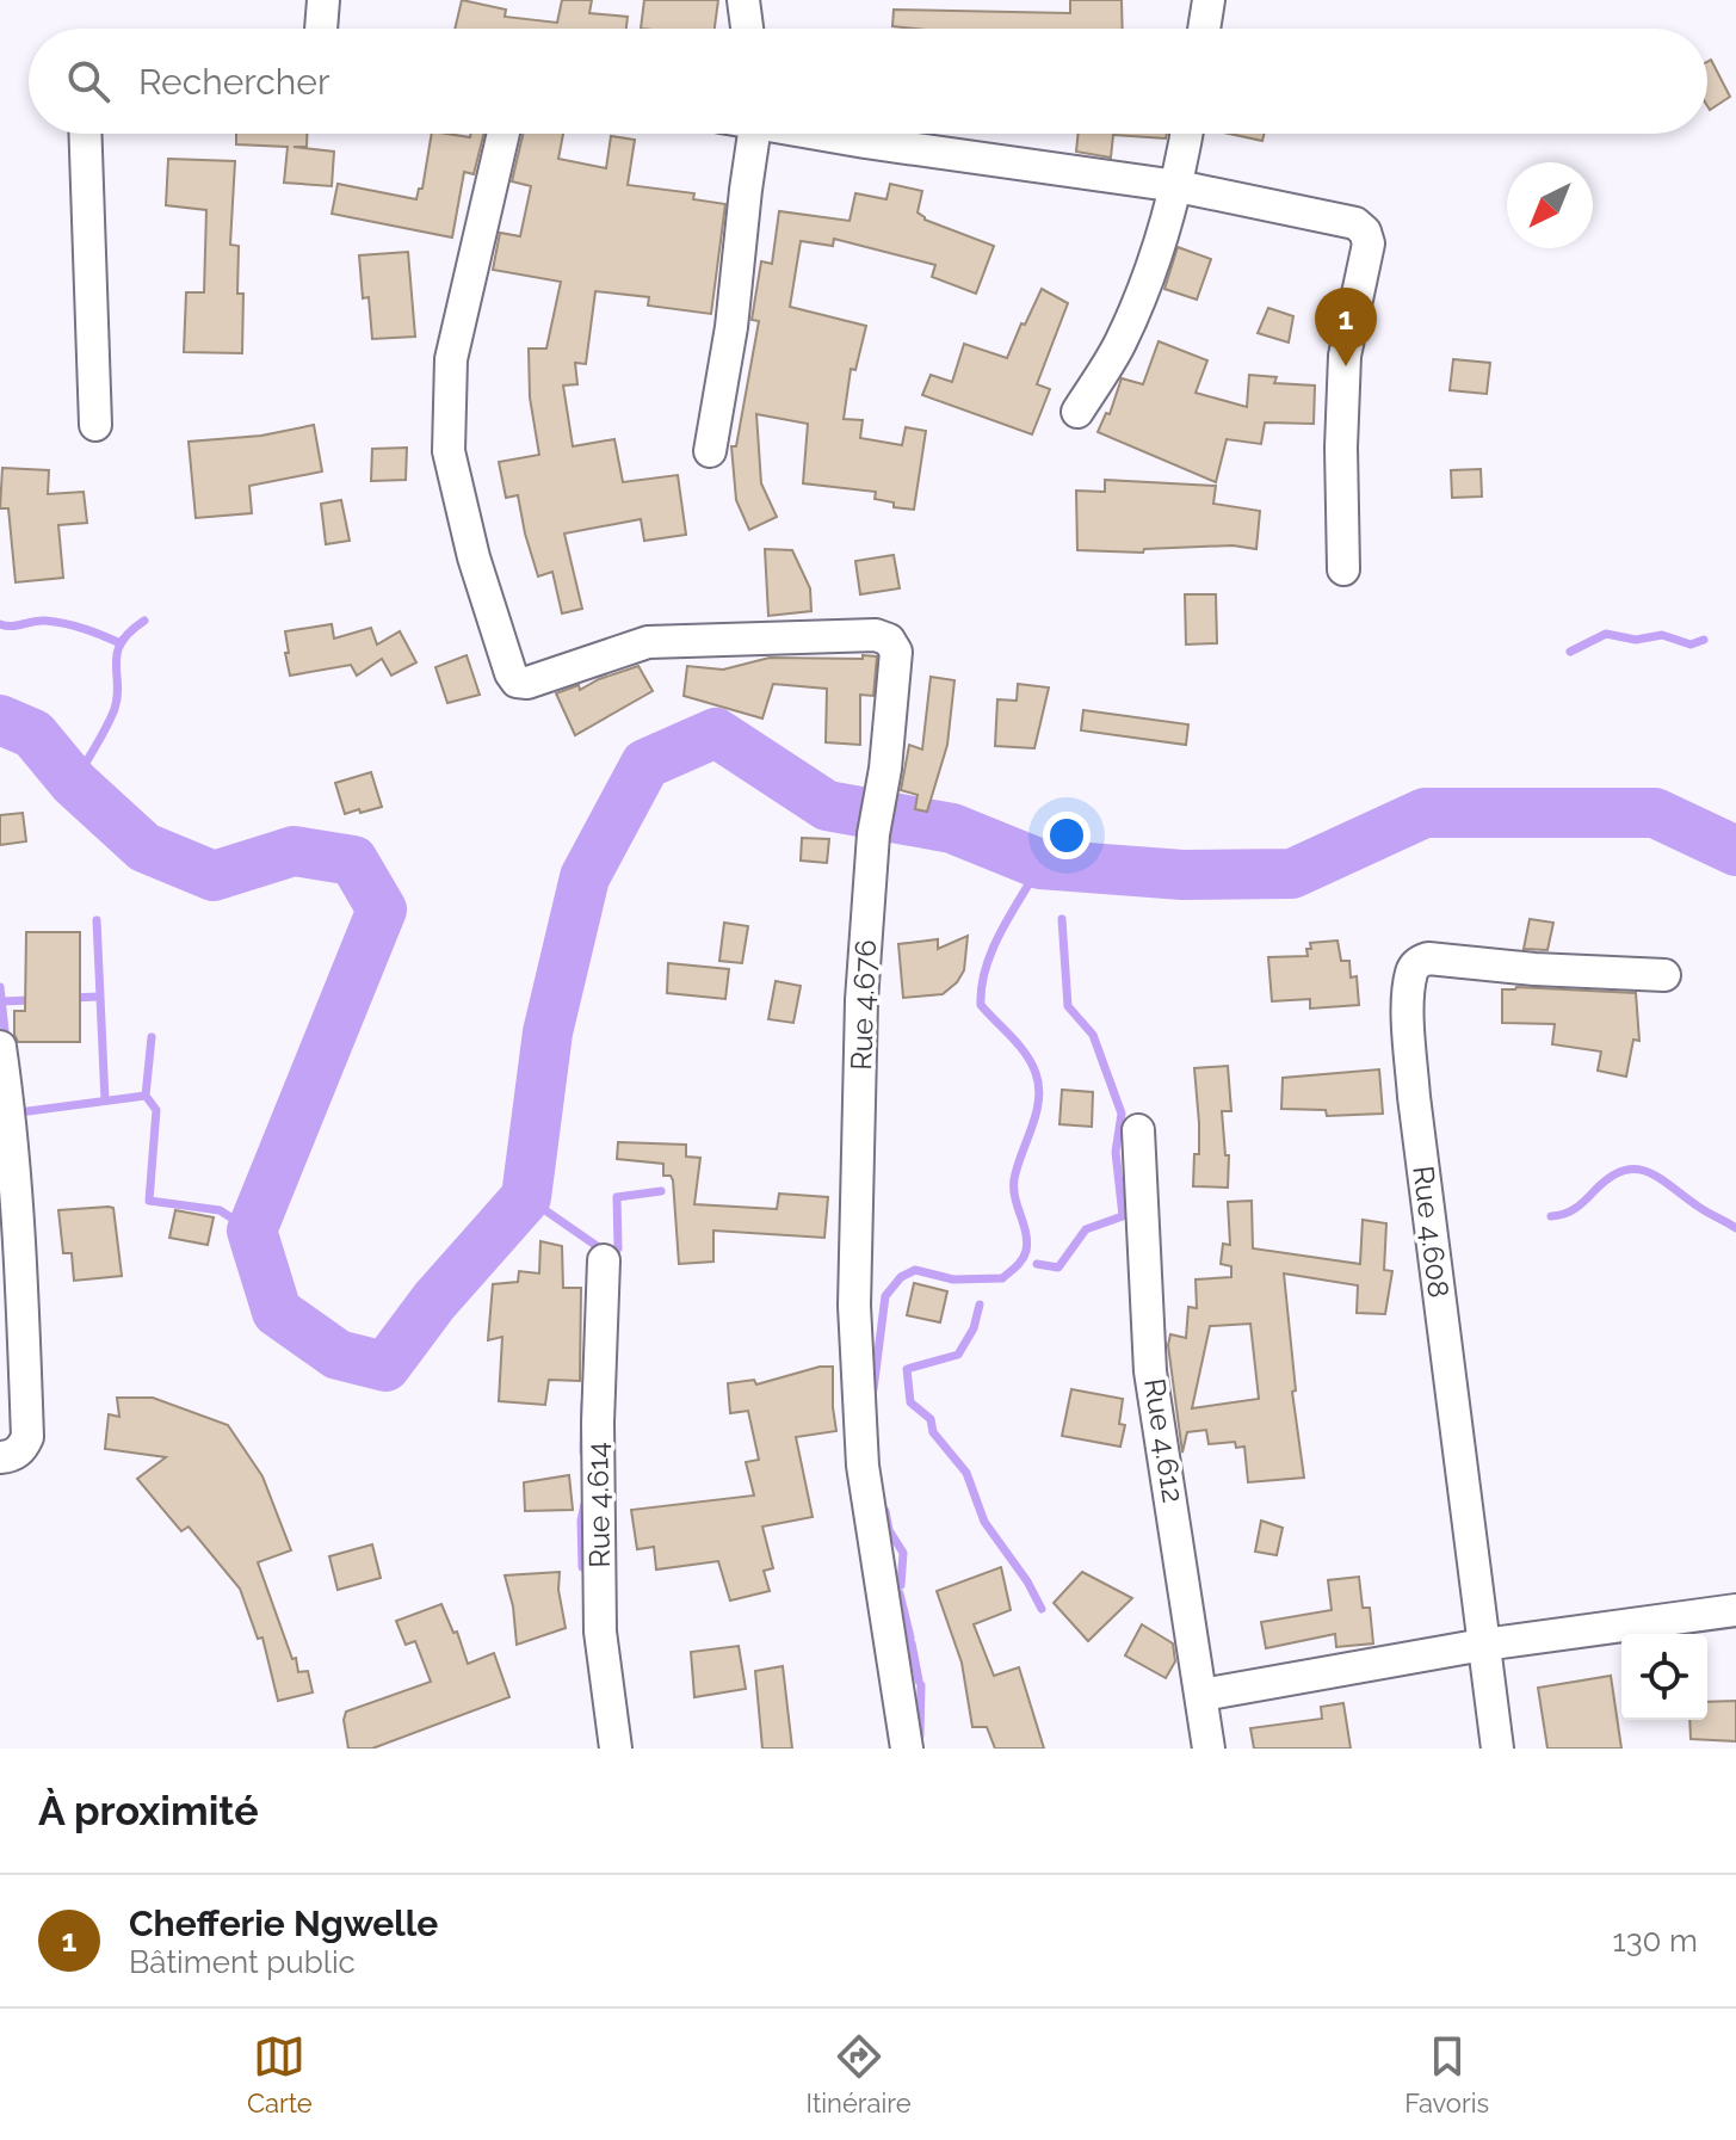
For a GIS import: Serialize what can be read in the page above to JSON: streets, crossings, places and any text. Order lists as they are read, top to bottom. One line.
{"streets":{"street":["Rue 4.676","Rue 4.608","Rue 4.612","Rue 4.614"]},"north":"bottom left","page":{"search":"Rechercher","pins":"1","heading":"À proximité","list":[{"mark":"1","name":"Chefferie Ngwelle","note":"Bâtiment public","value":"130 m"}],"nav":["Carte","Itinéraire","Favoris"]}}
